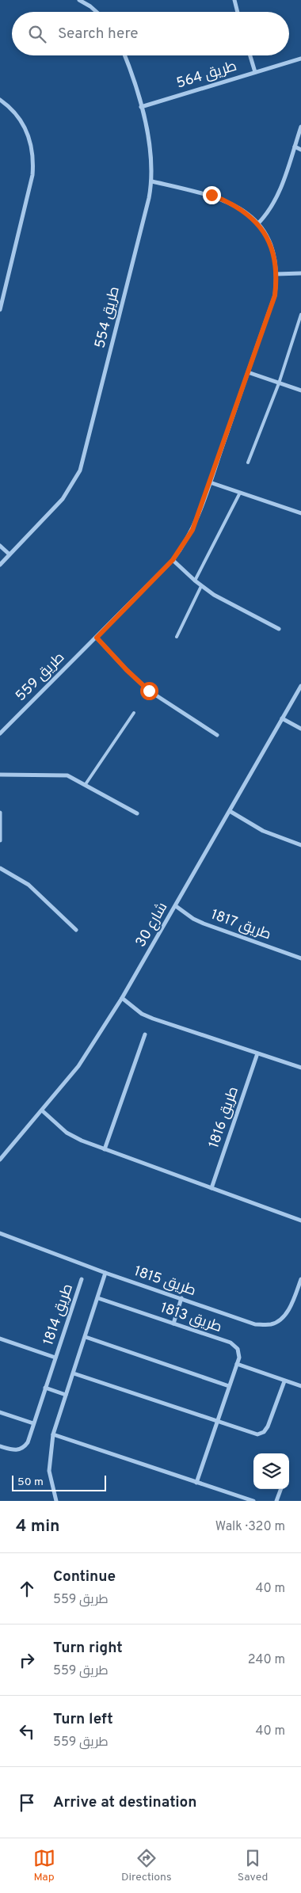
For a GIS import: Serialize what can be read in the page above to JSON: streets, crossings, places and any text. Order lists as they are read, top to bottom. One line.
{"streets":{"street":["طريق 564","طريق 554","طريق 559","شارع 30","طريق 1817","طريق 1816","طريق 1815","طريق 1814","طريق 1813"]},"crossings":[["طريق 564","طريق 554"],["طريق 554","طريق 559"],["شارع 30","طريق 1817"]],"scale_bar":"50 m","page":{"search":"Search here","scale":"50 m","heading":["4 min","Walk · 320 m"],"list":[["Continue","طريق 559","40 m"],["Turn right","طريق 559","240 m"],["Turn left","طريق 559","40 m"],"Arrive at destination"],"nav":["Map","Directions","Saved"]}}
